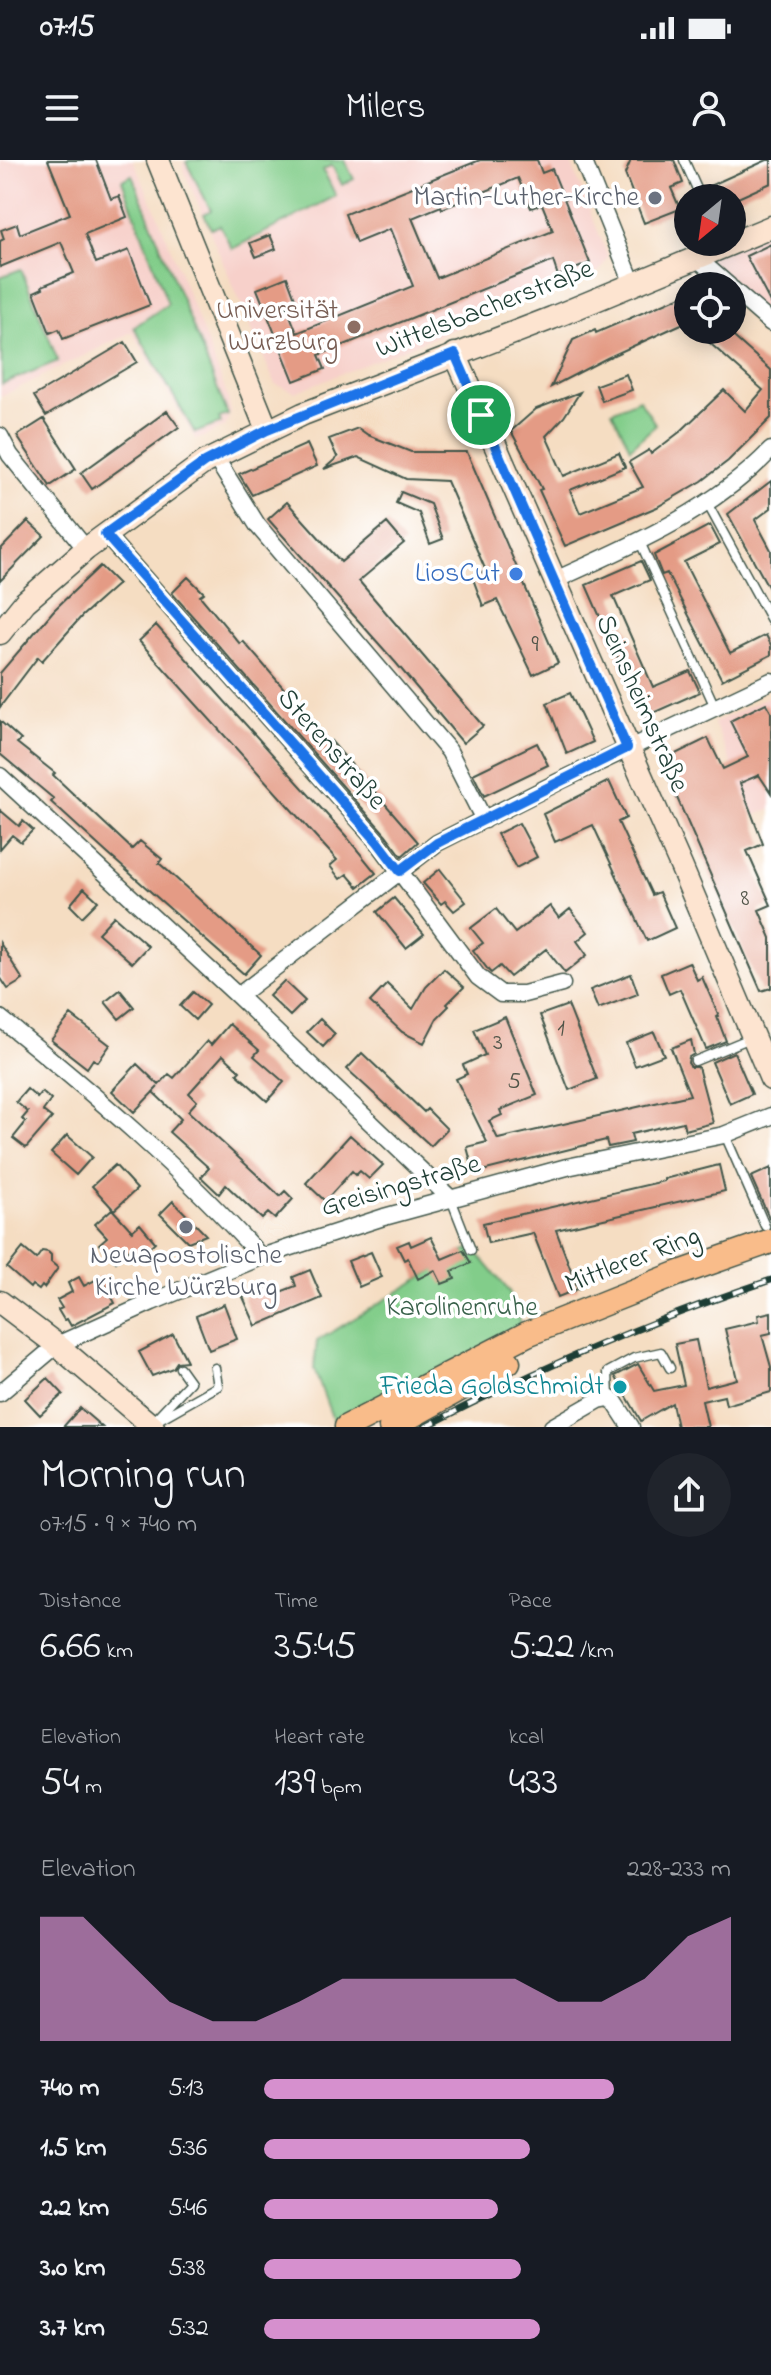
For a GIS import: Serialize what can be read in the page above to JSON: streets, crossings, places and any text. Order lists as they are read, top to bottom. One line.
{"streets":{"main road":["Mittlerer Ring"],"street":["Wittelsbacherstraße","Seinsheimstraße","Sterenstraße","Greisingstraße"]},"crossings":[["Wittelsbacherstraße","Seinsheimstraße"],["Wittelsbacherstraße","Sterenstraße"]],"parks":["Karolinenruhe"],"places":["Martin-Luther-Kirche","Universität Würzburg","LiosCut","Neuapostolische Kirche Würzburg","Frieda Goldschmidt"],"house_numbers":["9","8","1","3","5"],"north":"bottom left","page":{"status":"07:15","header":"Milers","heading":["Morning run","07:15 · 9 × 740 m"],"stats":[["Distance","6.66 km"],["Time","35:45"],["Pace","5:22 /km"],["Elevation","54 m"],["Heart rate","139 bpm"],["kcal","433"]],"chart":["Elevation","228–233 m"],"list":[{"name":"740 m","note":"5:13"},{"name":"1.5 km","note":"5:36"},{"name":"2.2 km","note":"5:46"},{"name":"3.0 km","note":"5:38"},{"name":"3.7 km","note":"5:32"}]}}
